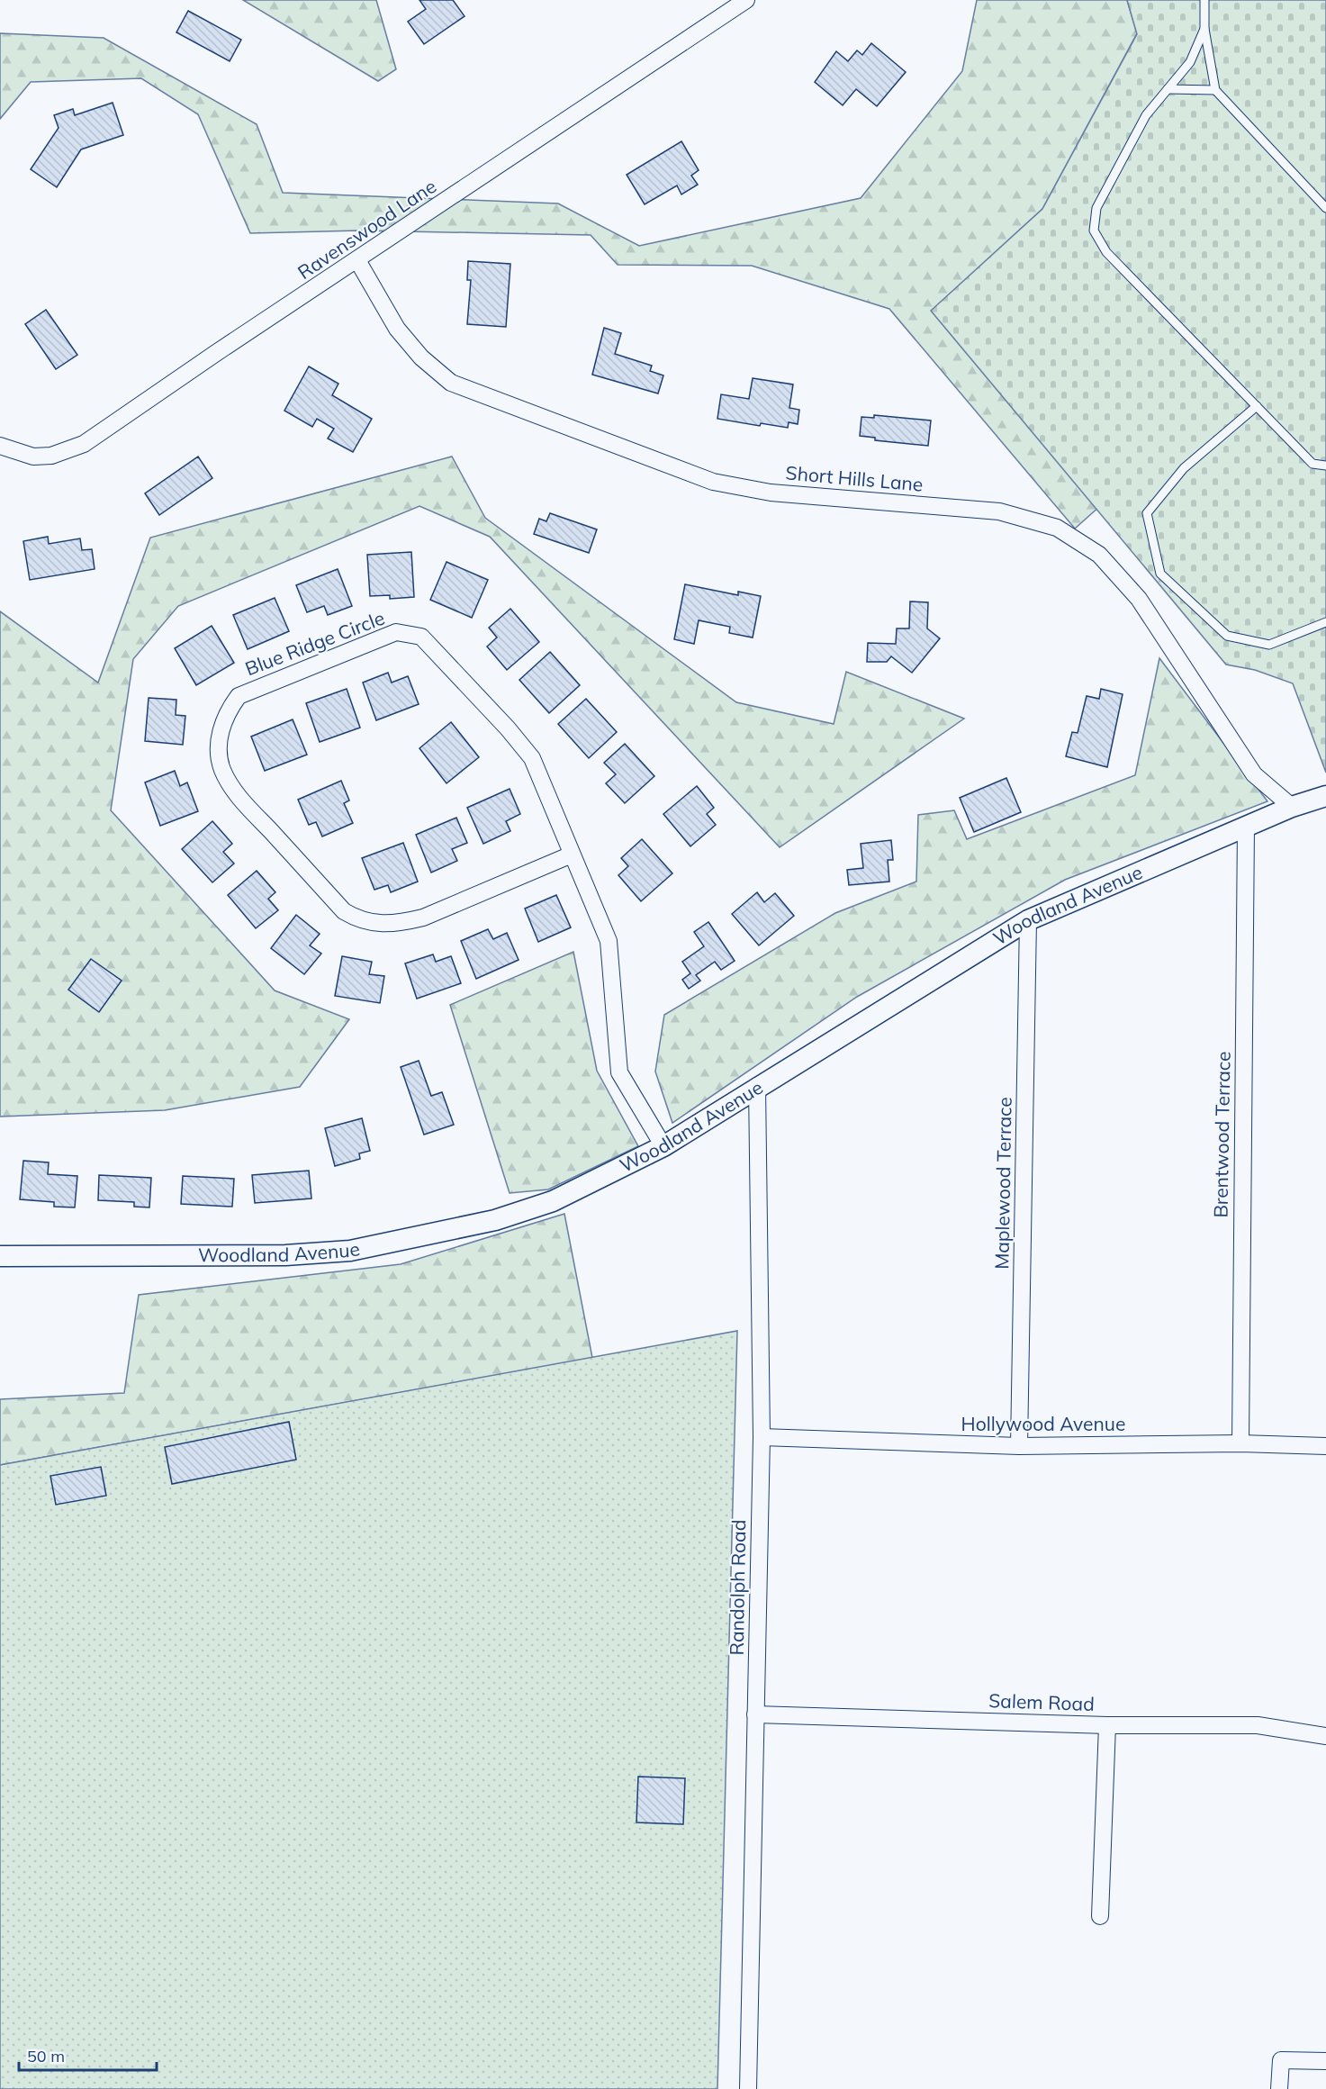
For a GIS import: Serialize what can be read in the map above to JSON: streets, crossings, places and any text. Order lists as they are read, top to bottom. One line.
{"streets":{"street":["Ravenswood Lane","Short Hills Lane","Blue Ridge Circle","Woodland Avenue","Brentwood Terrace","Maplewood Terrace","Hollywood Avenue","Randolph Road","Salem Road"]},"crossings":[["Ravenswood Lane","Short Hills Lane"],["Short Hills Lane","Woodland Avenue"],["Blue Ridge Circle","Woodland Avenue"],["Woodland Avenue","Brentwood Terrace"],["Woodland Avenue","Maplewood Terrace"],["Woodland Avenue","Randolph Road"],["Brentwood Terrace","Hollywood Avenue"],["Maplewood Terrace","Hollywood Avenue"],["Hollywood Avenue","Randolph Road"],["Randolph Road","Salem Road"]],"scale_bar":"50 m"}
